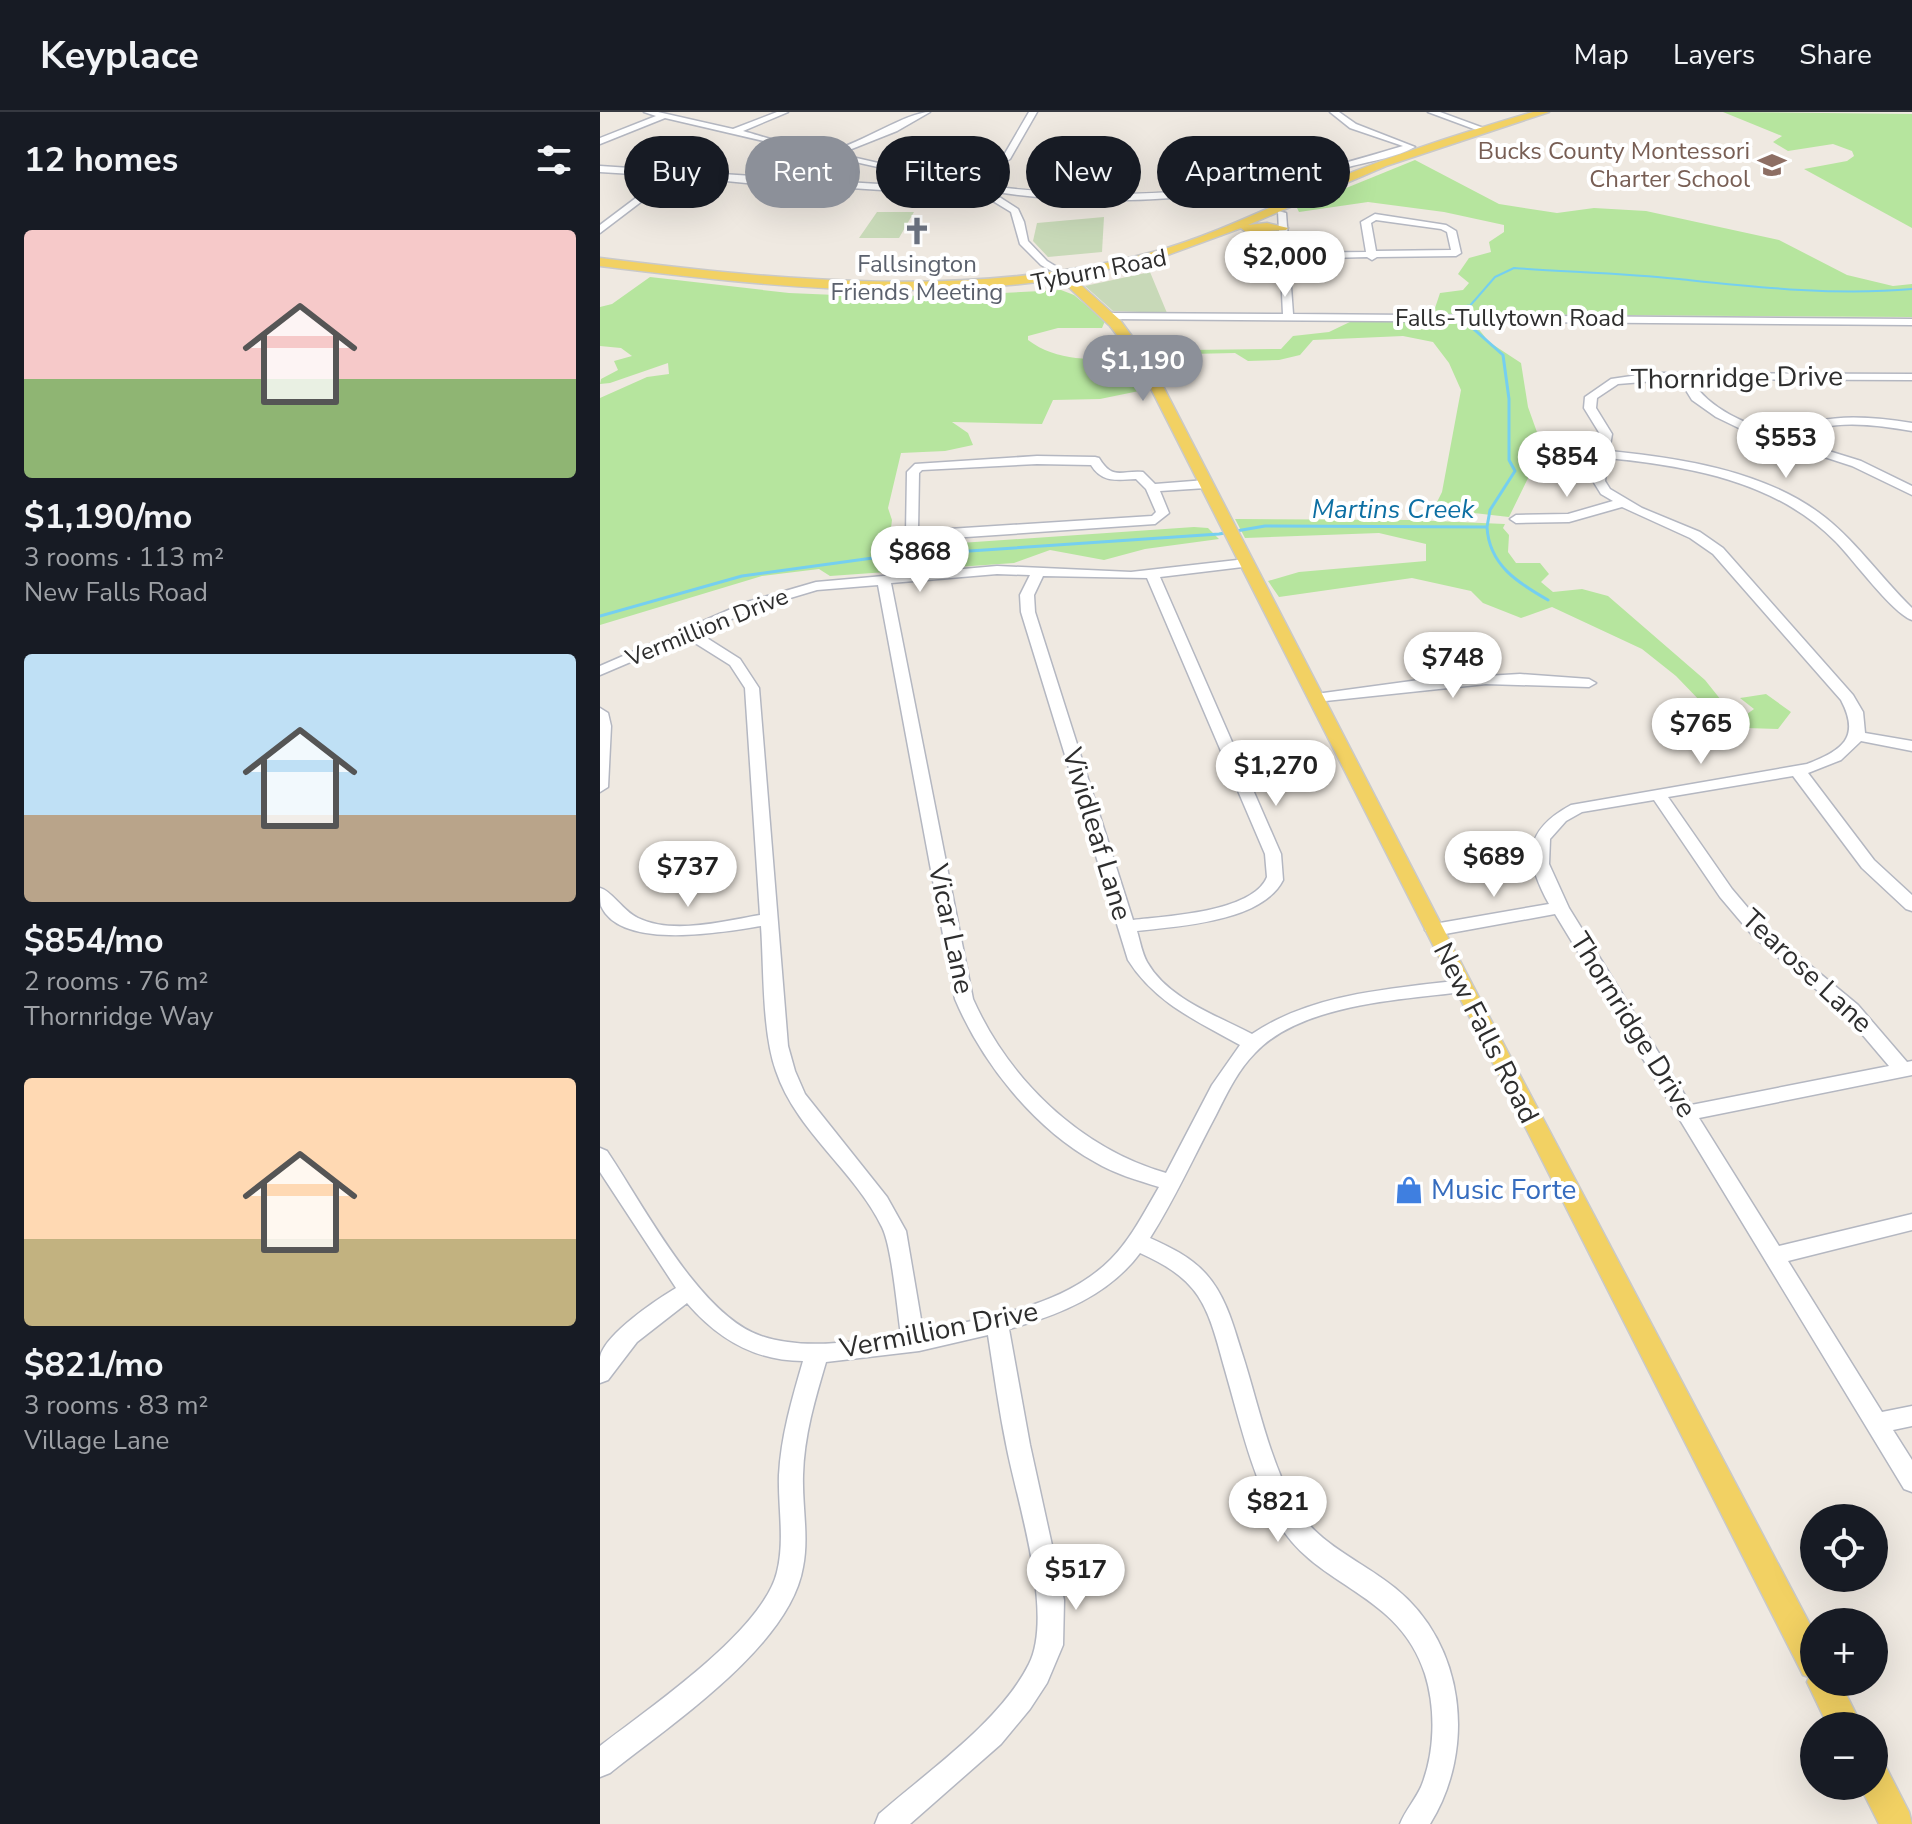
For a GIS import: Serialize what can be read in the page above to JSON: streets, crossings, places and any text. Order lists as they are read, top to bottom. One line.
{"streets":{"main road":["Tyburn Road","New Falls Road"],"street":["Falls-Tullytown Road","Thornridge Drive","Vermillion Drive","Vividleaf Lane","Vicar Lane","Tearose Lane"]},"crossings":[["Tyburn Road","New Falls Road"],["Falls-Tullytown Road","New Falls Road"],["Thornridge Drive","Tearose Lane"],["Vermillion Drive","Vividleaf Lane"],["Vermillion Drive","Vicar Lane"],["Vermillion Drive","New Falls Road"]],"water":["Martins Creek"],"places":{"school or university":["Bucks County Montessori Charter School"],"church":["Fallsington Friends Meeting"],"shop":["Music Forte"]},"page":{"header":"Keyplace","nav":["Map","Layers","Share"],"heading":"12 homes","chip":["Buy","Rent","Filters","New","Apartment"],"list":[{"name":"$1,190/mo","note":"3 rooms · 113 m² · New Falls Road"},{"name":"$854/mo","note":"2 rooms · 76 m² · Thornridge Way"},{"name":"$821/mo","note":"3 rooms · 83 m² · Village Lane"}],"price":["$2,000","$1,190","$553","$854","$868","$748","$765","$1,270","$689","$737","$821","$517"],"map_buttons":["+","−"]}}
